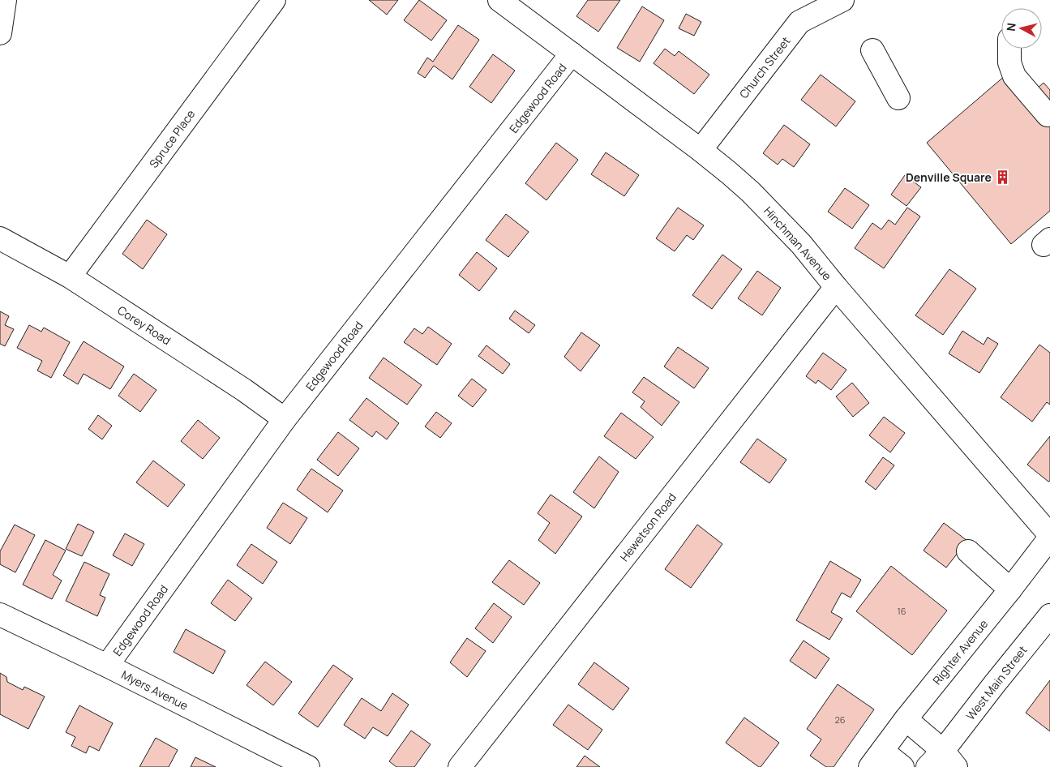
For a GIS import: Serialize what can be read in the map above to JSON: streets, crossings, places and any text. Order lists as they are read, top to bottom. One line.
{"streets":{"main road":["Church Street","Edgewood Road","Spruce Place","Hinchman Avenue","Corey Road","Hewetson Road","Righter Avenue","West Main Street","Myers Avenue"]},"crossings":[["Church Street","Hinchman Avenue"],["Edgewood Road","Hinchman Avenue"],["Edgewood Road","Corey Road"],["Edgewood Road","Myers Avenue"],["Spruce Place","Corey Road"],["Hinchman Avenue","Hewetson Road"],["Hinchman Avenue","Righter Avenue"]],"places":{"building":["Denville Square"]},"house_numbers":["16","26"],"north":"left"}
